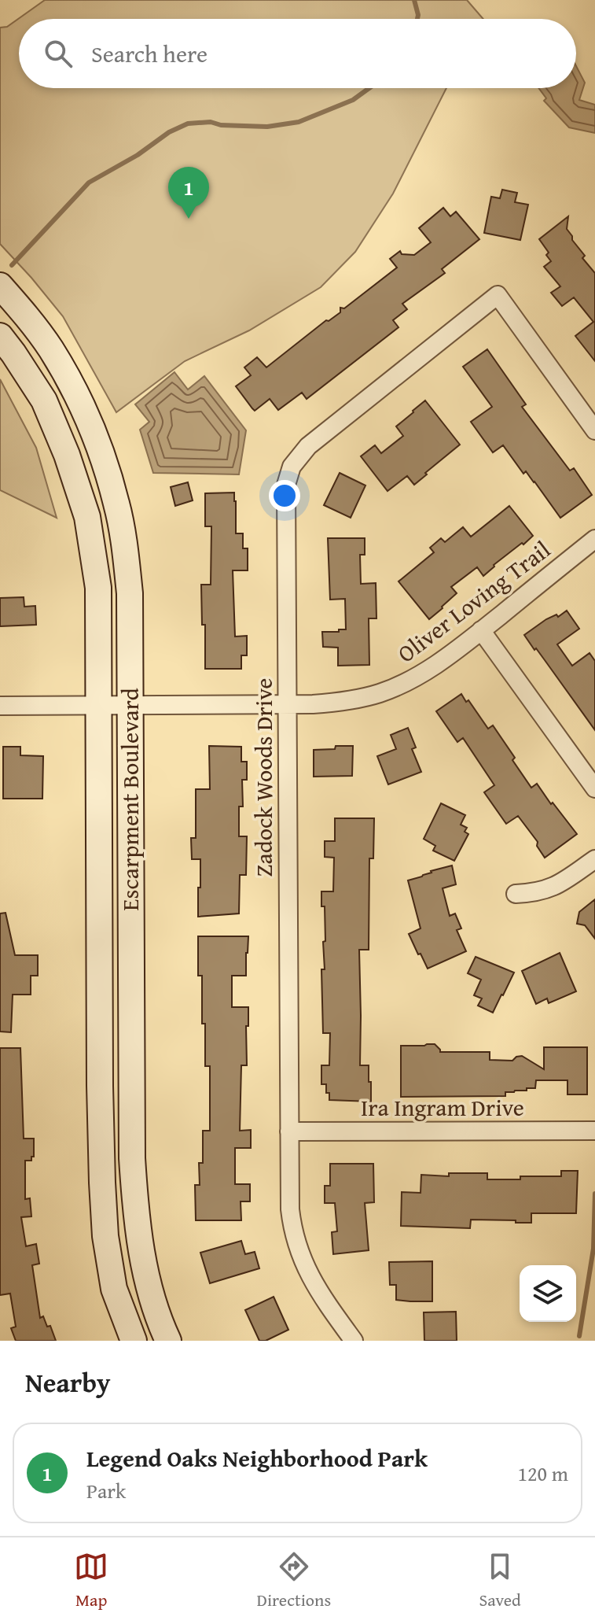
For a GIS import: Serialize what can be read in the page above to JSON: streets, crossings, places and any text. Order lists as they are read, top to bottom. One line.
{"streets":{"main road":["Escarpment Boulevard"],"street":["Oliver Loving Trail","Zadock Woods Drive","Ira Ingram Drive"]},"crossings":[["Oliver Loving Trail","Zadock Woods Drive"],["Oliver Loving Trail","Escarpment Boulevard"],["Zadock Woods Drive","Ira Ingram Drive"]],"page":{"search":"Search here","pins":"1","heading":"Nearby","list":[{"mark":"1","name":"Legend Oaks Neighborhood Park","note":"Park","value":"120 m"}],"nav":["Map","Directions","Saved"]}}
